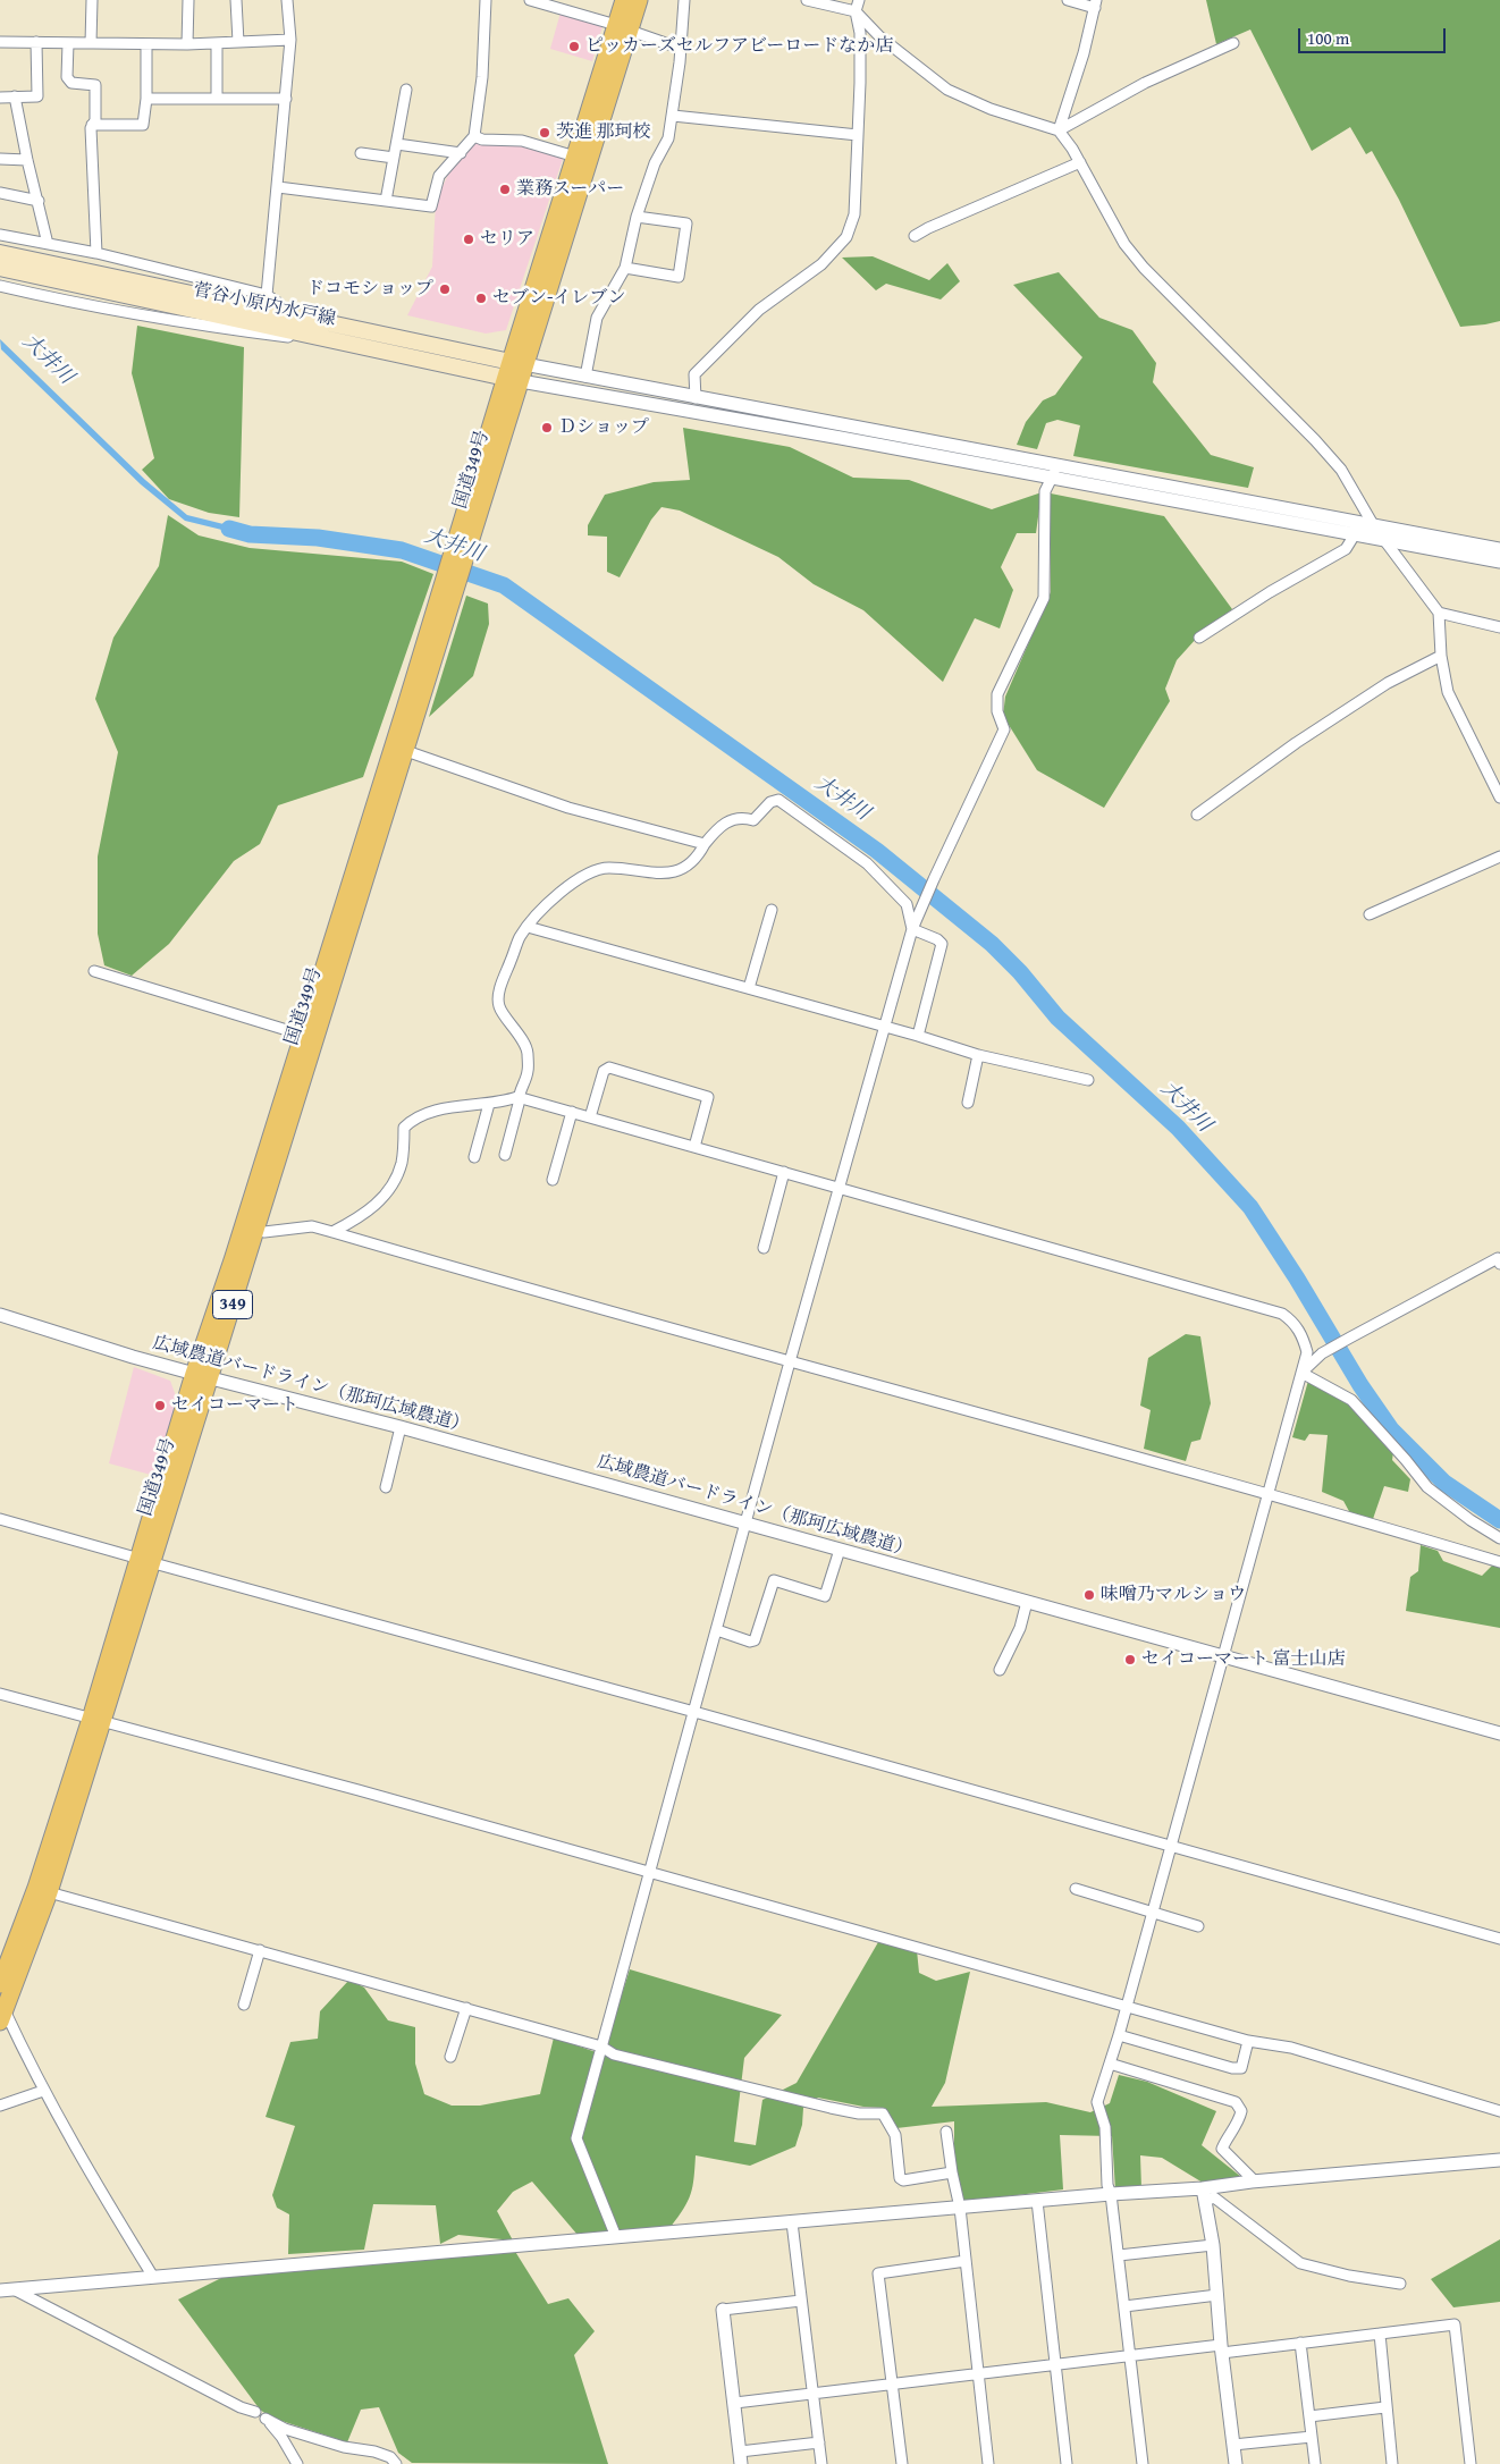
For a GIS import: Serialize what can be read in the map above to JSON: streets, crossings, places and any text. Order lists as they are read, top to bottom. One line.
{"streets":{"highway":["国道349号","349"],"main road":["菅谷小原内水戸線"],"street":["広域農道バードライン（那珂広域農道）"]},"crossings":[["菅谷小原内水戸線","国道349号"],["国道349号","広域農道バードライン（那珂広域農道）"]],"water":["大井川"],"places":["ピッカーズセルフアビーロードなか店","茨進 那珂校","業務スーパー","セリア","ドコモショップ","セブン-イレブン","Ｄショップ","セイコーマート","味噌乃マルショウ","セイコーマート 富士山店"],"scale_bar":"100 m"}
